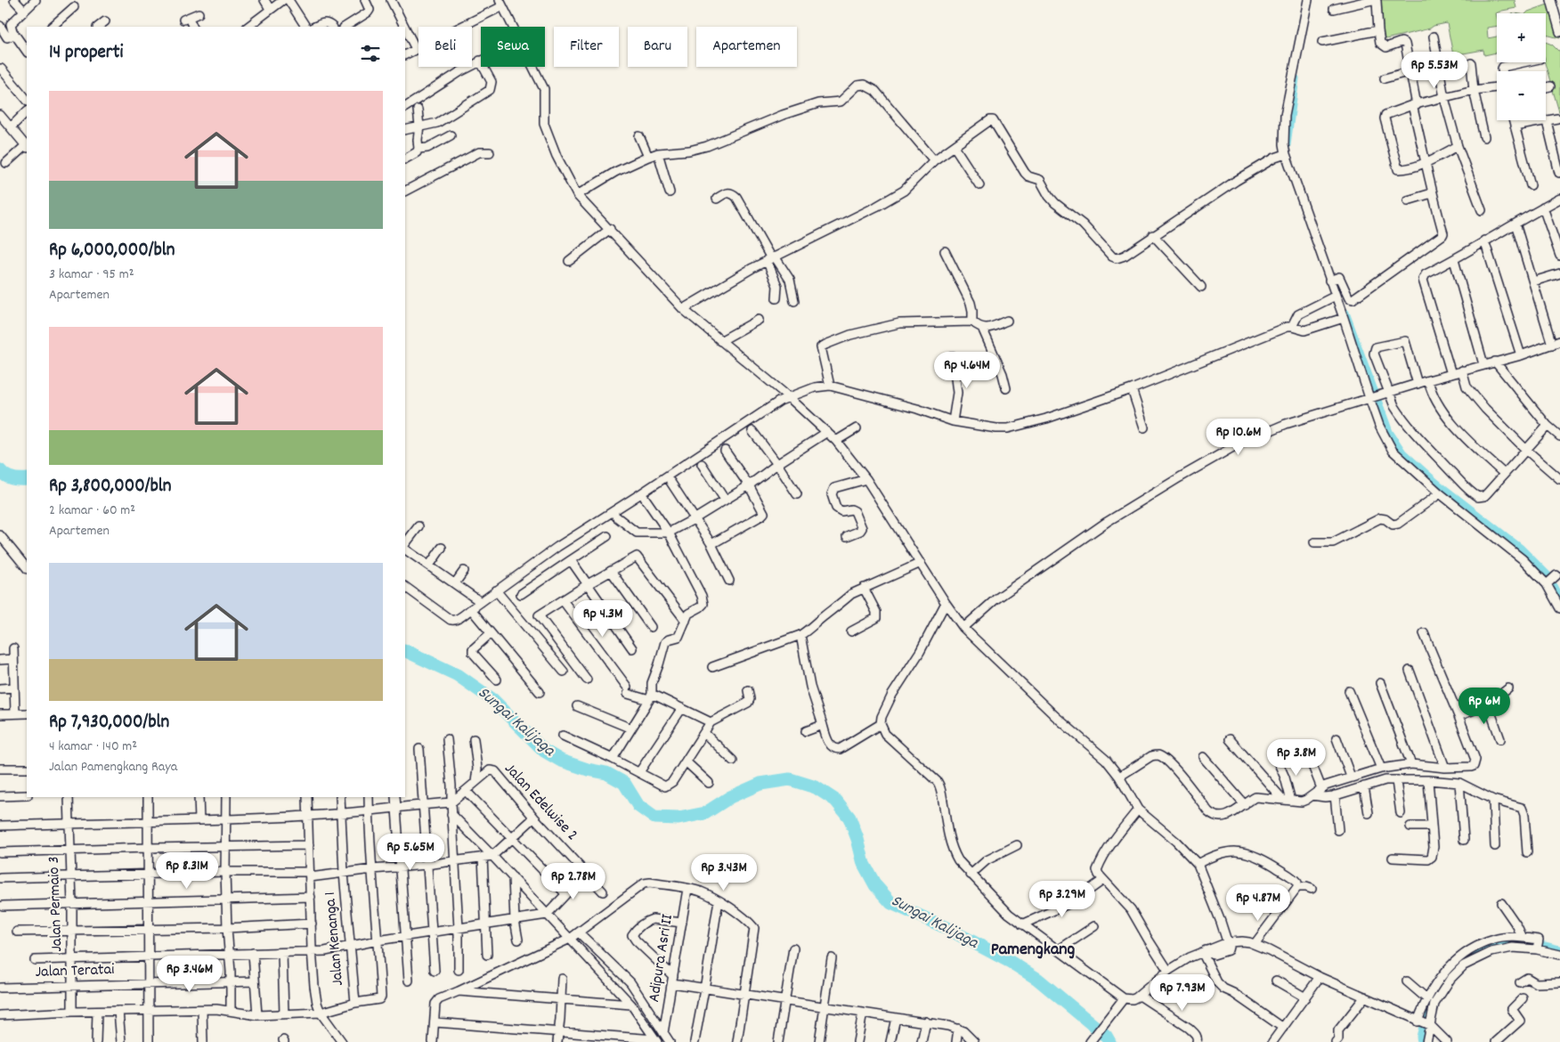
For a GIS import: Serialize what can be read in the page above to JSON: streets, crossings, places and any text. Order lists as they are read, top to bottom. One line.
{"streets":{"street":["Jalan Edelwise 2","Jalan Permaio 3","Jalan Kenanga 1","Adipura Asri II","Jalan Teratai"]},"crossings":[["Jalan Permaio 3","Jalan Teratai"]],"districts":["Pamengkang"],"water":["Sungai Kalijaga"],"page":{"map_buttons":["+","−"],"chip":["Beli","Sewa","Filter","Baru","Apartemen"],"heading":"14 properti","price":["Rp 5.53M","Rp 4.64M","Rp 10.6M","Rp 4.3M","Rp 6M","Rp 3.8M","Rp 5.65M","Rp 8.31M","Rp 3.43M","Rp 2.78M","Rp 3.29M","Rp 4.87M","Rp 3.46M","Rp 7.93M"],"list":[{"name":"Rp 6,000,000/bln","note":"3 kamar · 95 m² · Apartemen"},{"name":"Rp 3,800,000/bln","note":"2 kamar · 60 m² · Apartemen"},{"name":"Rp 7,930,000/bln","note":"4 kamar · 140 m² · Jalan Pamengkang Raya"}]}}
